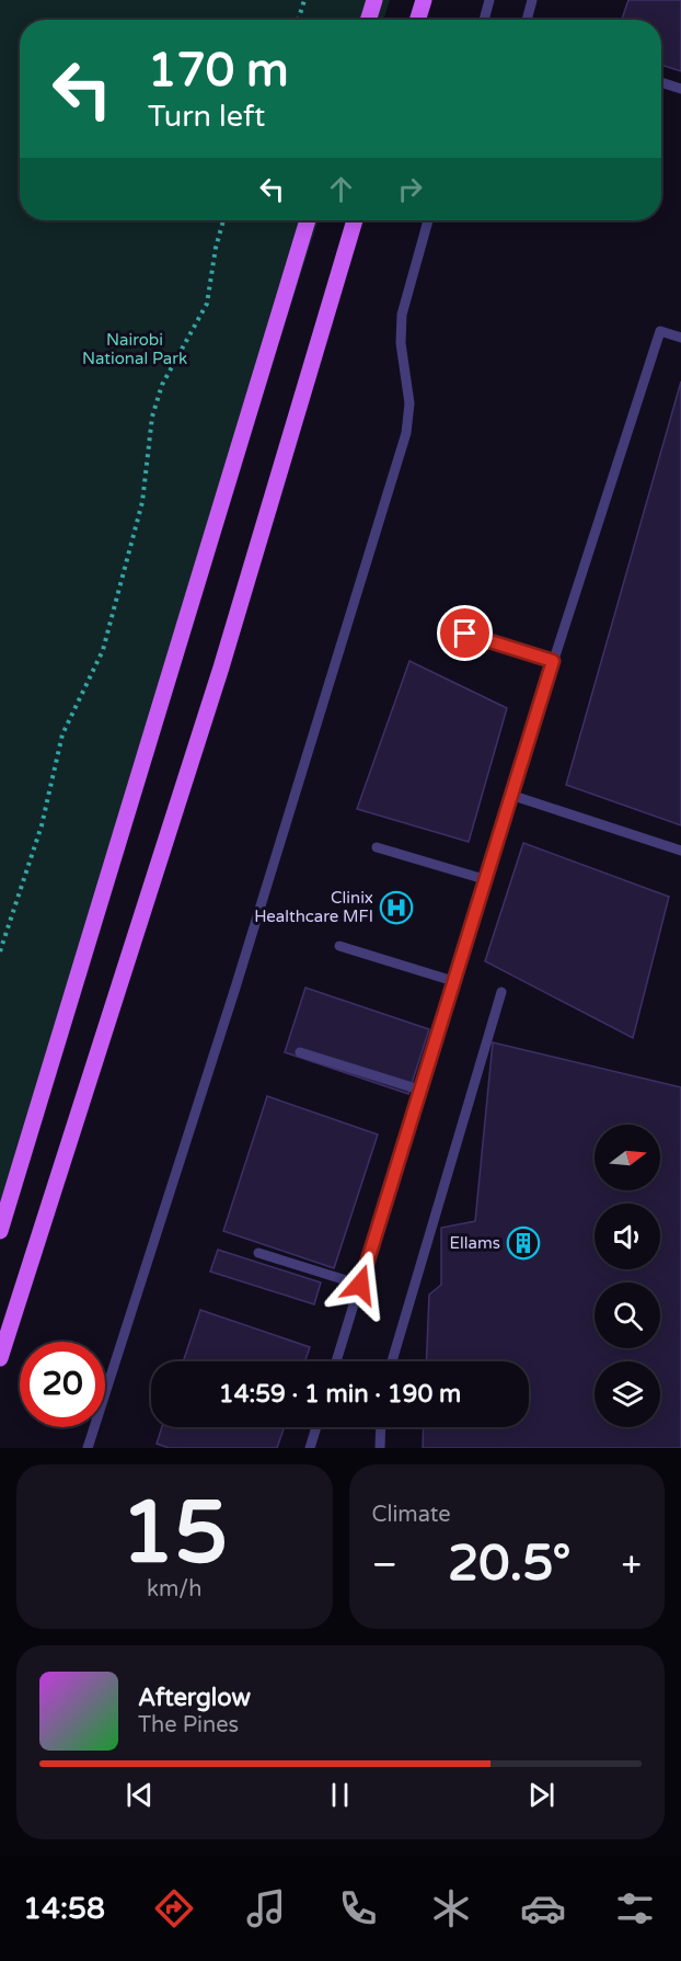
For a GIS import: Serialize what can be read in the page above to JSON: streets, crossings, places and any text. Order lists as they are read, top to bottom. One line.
{"parks":["Nairobi National Park"],"places":{"hospital":["Clinix Healthcare MFI"],"building":["Ellams"]},"north":"right","page":{"turn":["170 m","Turn left"],"limit":"20","trip":"14:59 · 1 min · 190 m","tile":[["15","km/h"],"Climate"],"heat":["−","20.5°","+"],"song":["Afterglow","The Pines"],"tabs":"14:58"}}
